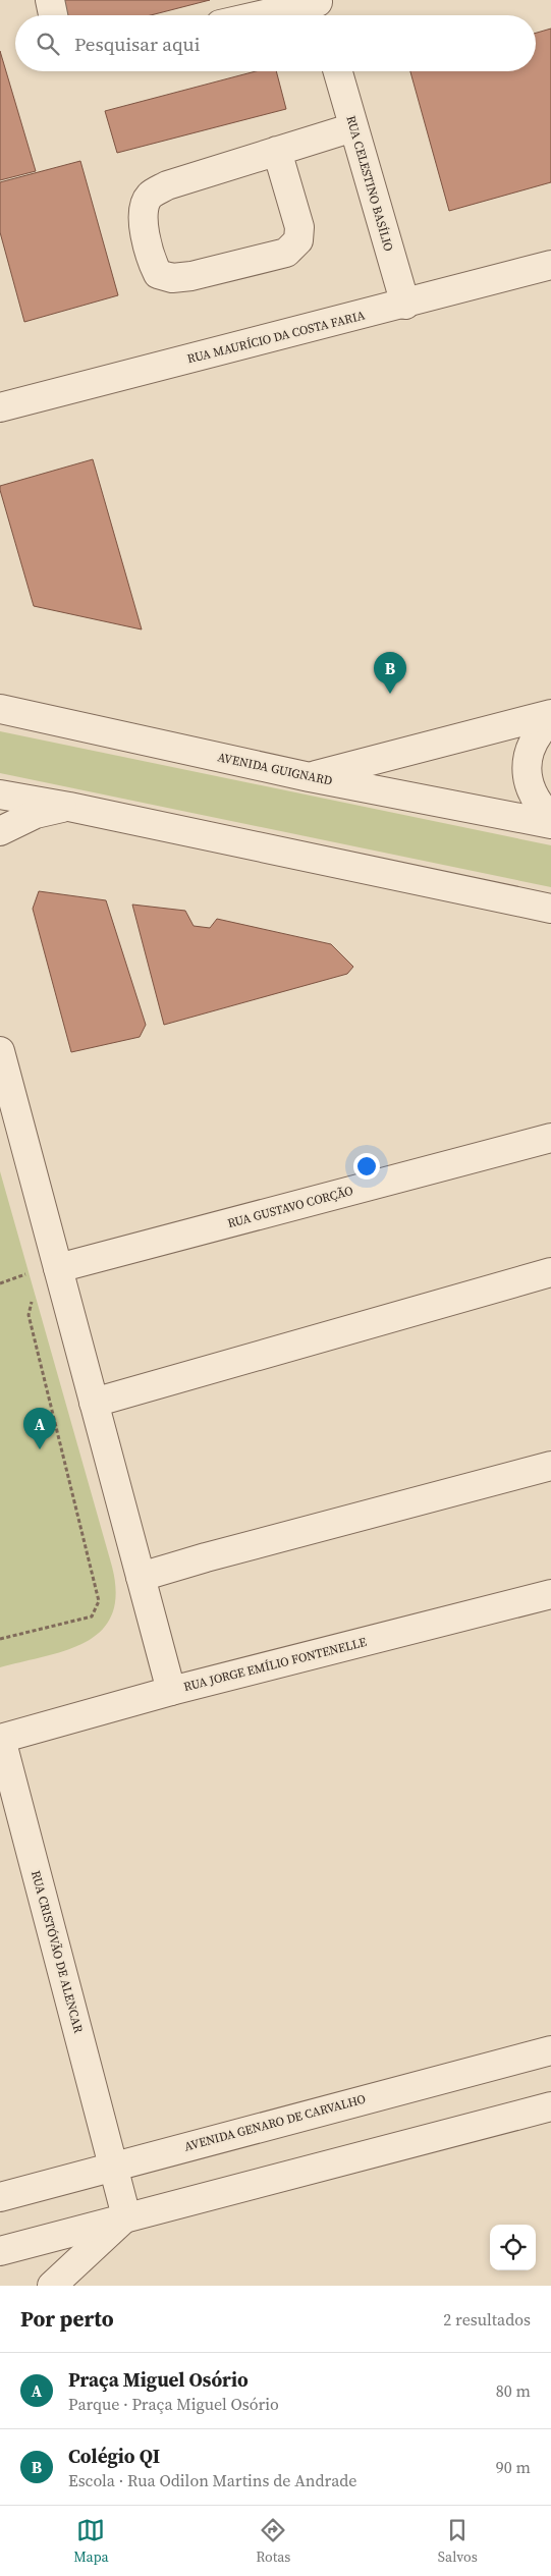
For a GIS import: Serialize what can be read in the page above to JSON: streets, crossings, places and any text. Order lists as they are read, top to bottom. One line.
{"streets":{"street":["RUA CELESTINO BASÍLIO","RUA MAURÍCIO DA COSTA FARIA","AVENIDA GUIGNARD","RUA GUSTAVO CORÇÃO","RUA JORGE EMÍLIO FONTENELLE","RUA CRISTÓVÃO DE ALENCAR","AVENIDA GENARO DE CARVALHO"]},"crossings":[["RUA CELESTINO BASÍLIO","RUA MAURÍCIO DA COSTA FARIA"],["RUA JORGE EMÍLIO FONTENELLE","RUA CRISTÓVÃO DE ALENCAR"],["RUA CRISTÓVÃO DE ALENCAR","AVENIDA GENARO DE CARVALHO"]],"page":{"search":"Pesquisar aqui","pins":["B","A"],"heading":["Por perto","2 resultados"],"list":[{"mark":"A","name":"Praça Miguel Osório","note":"Parque · Praça Miguel Osório","value":"80 m"},{"mark":"B","name":"Colégio QI","note":"Escola · Rua Odilon Martins de Andrade","value":"90 m"}],"nav":["Mapa","Rotas","Salvos"]}}
